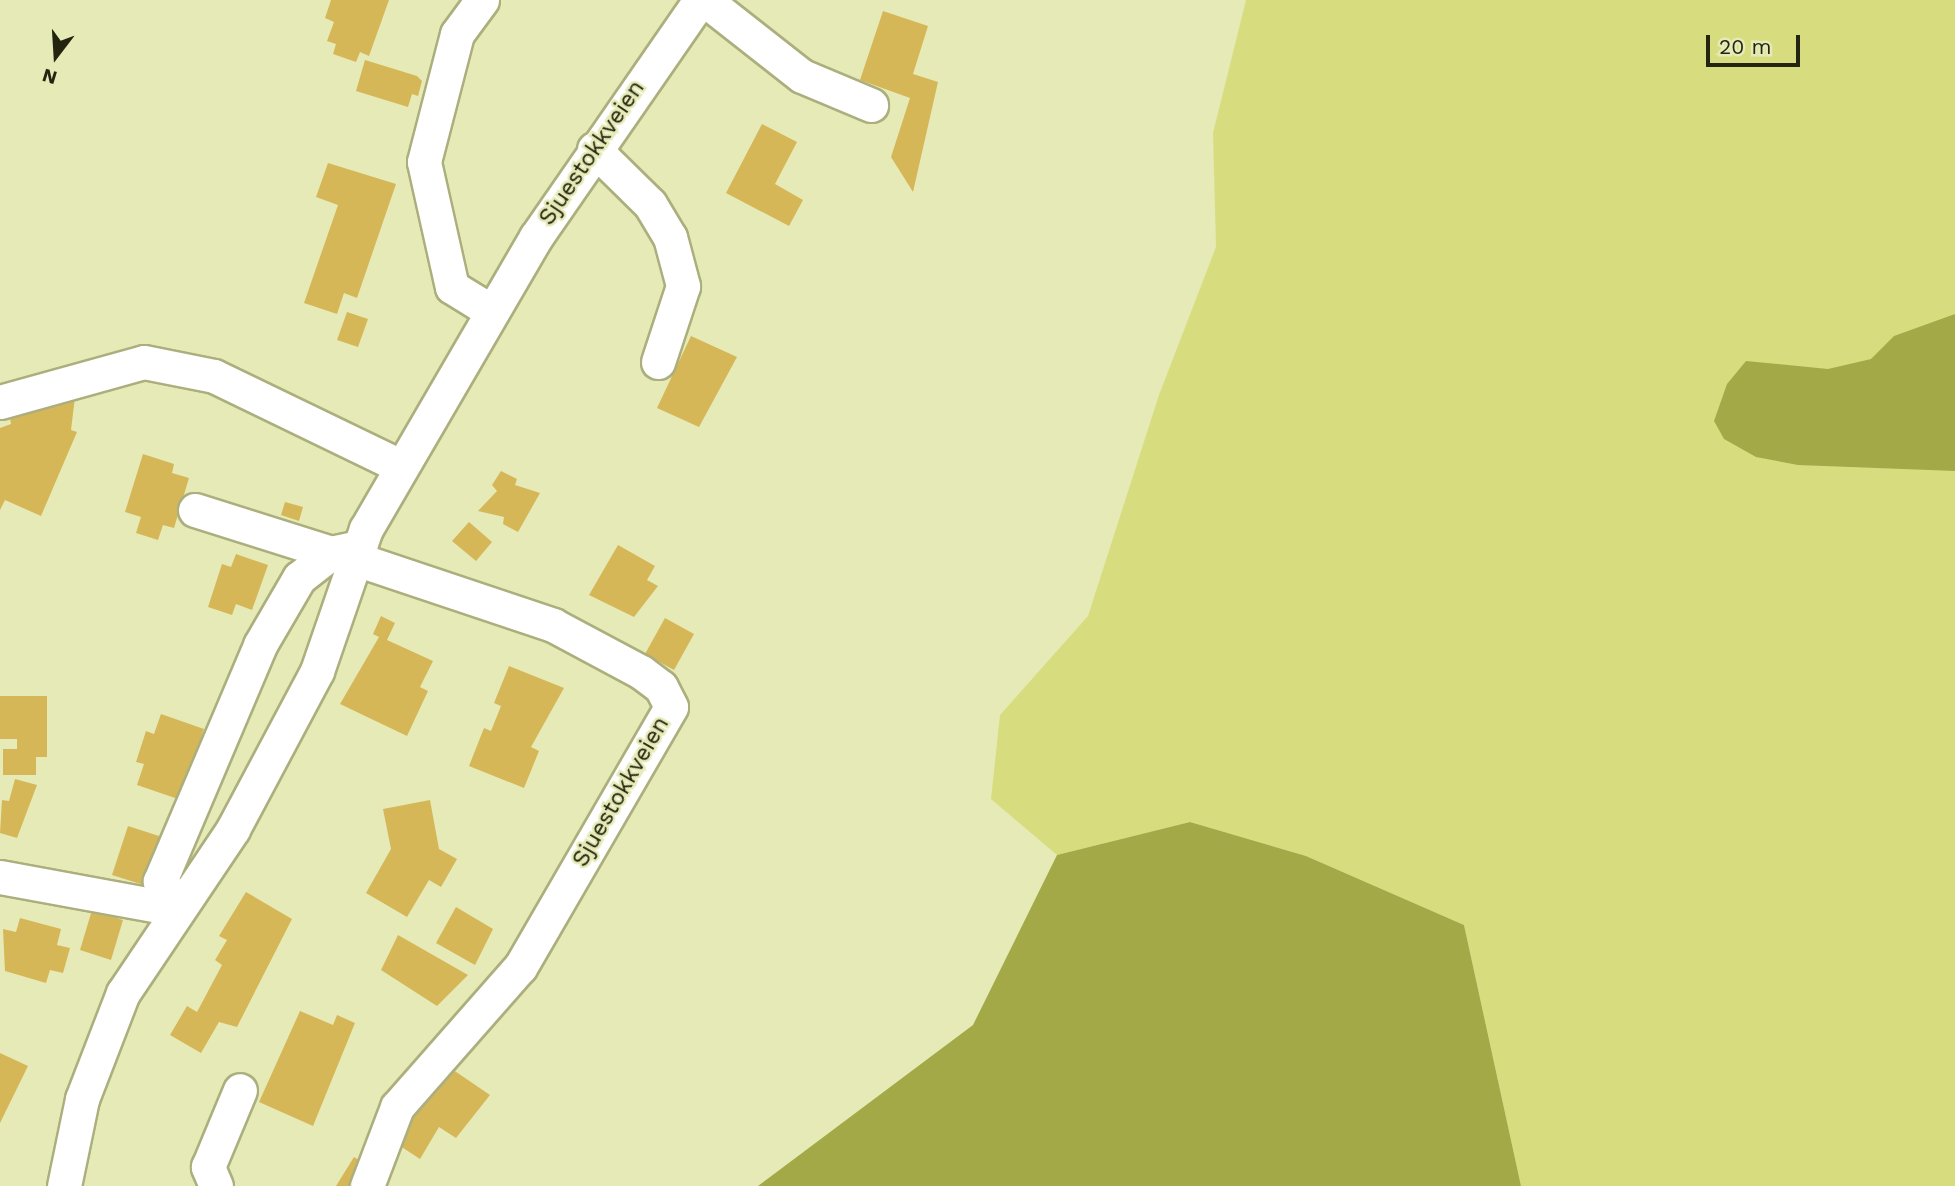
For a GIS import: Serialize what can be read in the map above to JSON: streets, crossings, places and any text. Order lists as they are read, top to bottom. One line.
{"streets":{"street":["Sjuestokkveien"]},"scale_bar":"20 m","north":"bottom"}
